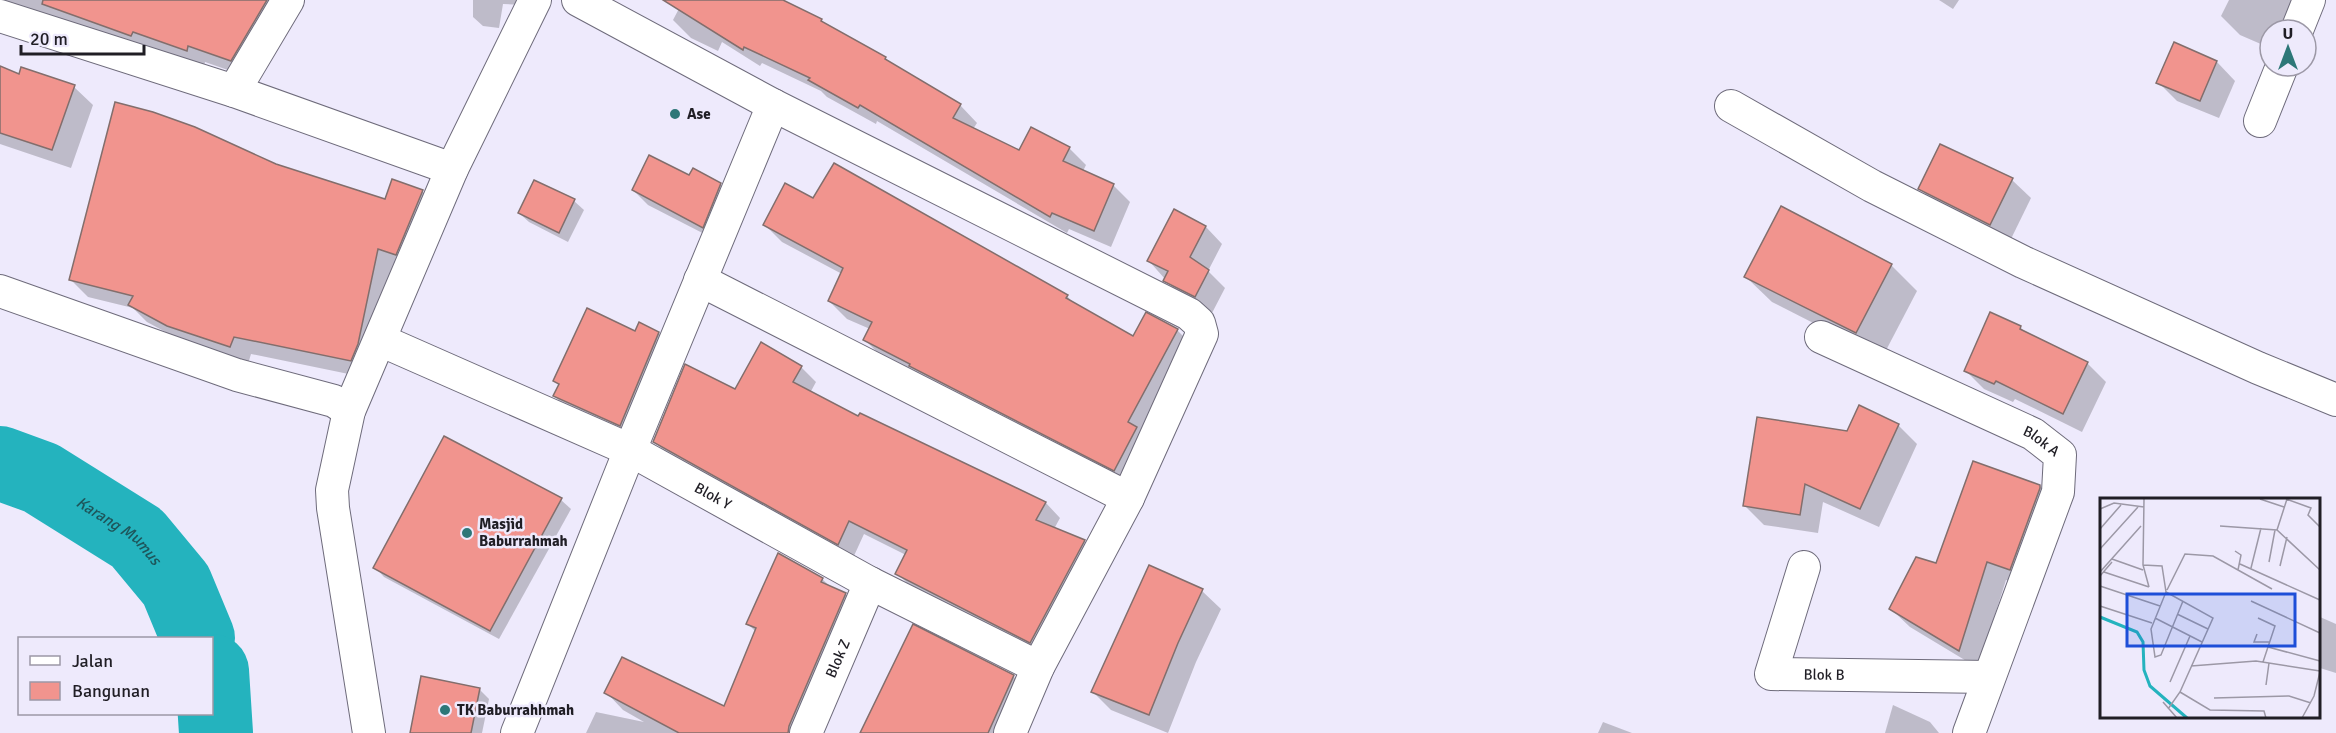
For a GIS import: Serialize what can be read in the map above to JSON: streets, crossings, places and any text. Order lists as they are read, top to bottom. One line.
{"streets":{"street":["Blok A","Blok Y","Blok Z","Blok B"]},"crossings":[["Blok A","Blok B"],["Blok Y","Blok Z"]],"water":["Karang Mumus"],"places":["Ase","Masjid Baburrahmah","TK Baburrahhmah"],"legend":["Jalan","Bangunan"],"scale_bar":"20 m","north":"top"}
